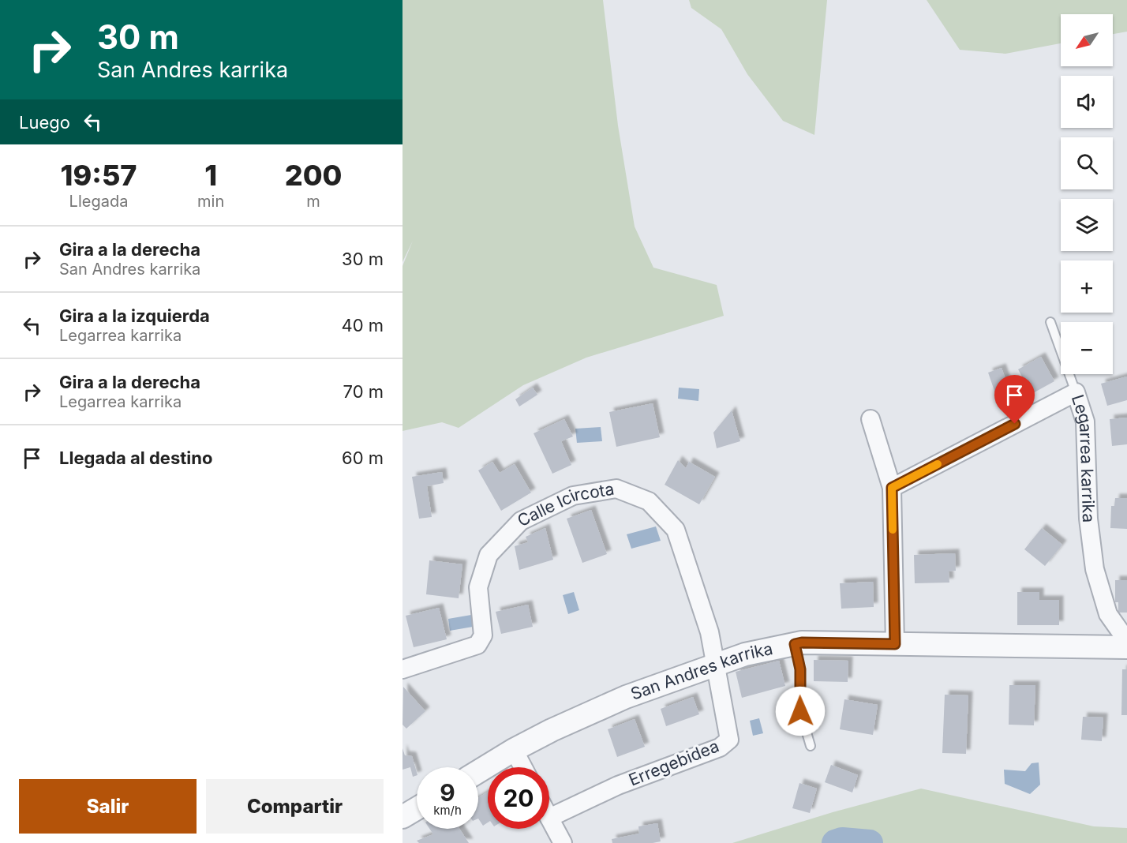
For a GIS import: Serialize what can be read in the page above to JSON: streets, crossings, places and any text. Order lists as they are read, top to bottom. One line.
{"streets":{"street":["Legarrea karrika","Calle Icircota","San Andres karrika","Erregebidea"]},"crossings":[["Calle Icircota","San Andres karrika"],["Calle Icircota","Erregebidea"],["San Andres karrika","Erregebidea"]],"north":"bottom left","page":{"turn":["30 m","San Andres karrika"],"map_buttons":["+","−"],"then":"Luego","eta":["19:57","Llegada","1","min","200","m"],"list":[{"name":"Gira a la derecha","note":"San Andres karrika","value":"30 m"},{"name":"Gira a la izquierda","note":"Legarrea karrika","value":"40 m"},{"name":"Gira a la derecha","note":"Legarrea karrika","value":"70 m"},{"name":"Llegada al destino","value":"60 m"}],"speed":"9 km/h","limit":"20","buttons":["Salir","Compartir"]}}
